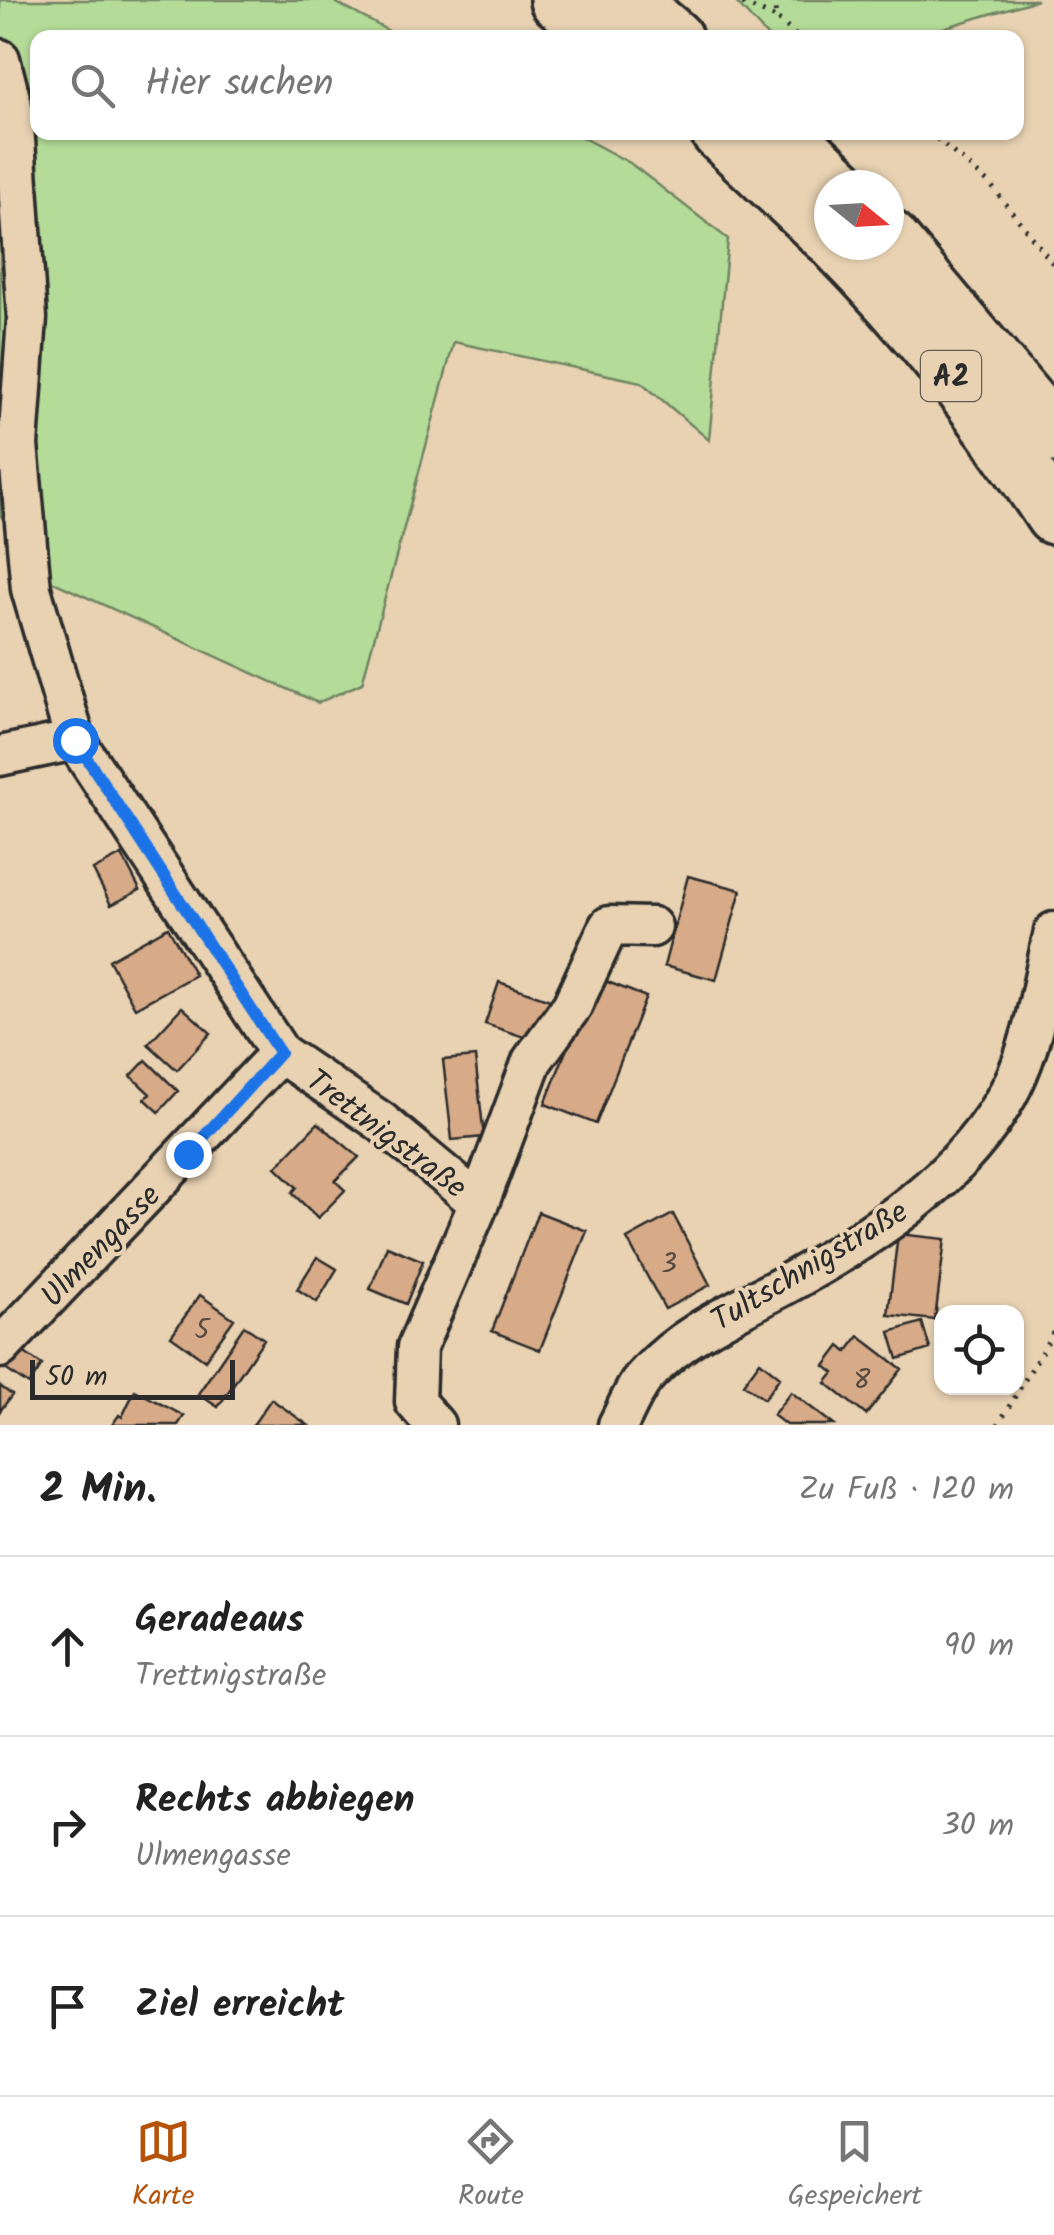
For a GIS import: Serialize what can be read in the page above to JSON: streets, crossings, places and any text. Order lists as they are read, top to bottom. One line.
{"streets":{"highway":["A2"],"street":["Trettnigstraße","Ulmengasse","Tultschnigstraße"]},"crossings":[["Trettnigstraße","Ulmengasse"]],"house_numbers":["3","5","8"],"scale_bar":"50 m","north":"right","page":{"search":"Hier suchen","scale":"50 m","heading":["2 Min.","Zu Fuß · 120 m"],"list":[["Geradeaus","Trettnigstraße","90 m"],["Rechts abbiegen","Ulmengasse","30 m"],"Ziel erreicht"],"nav":["Karte","Route","Gespeichert"]}}
